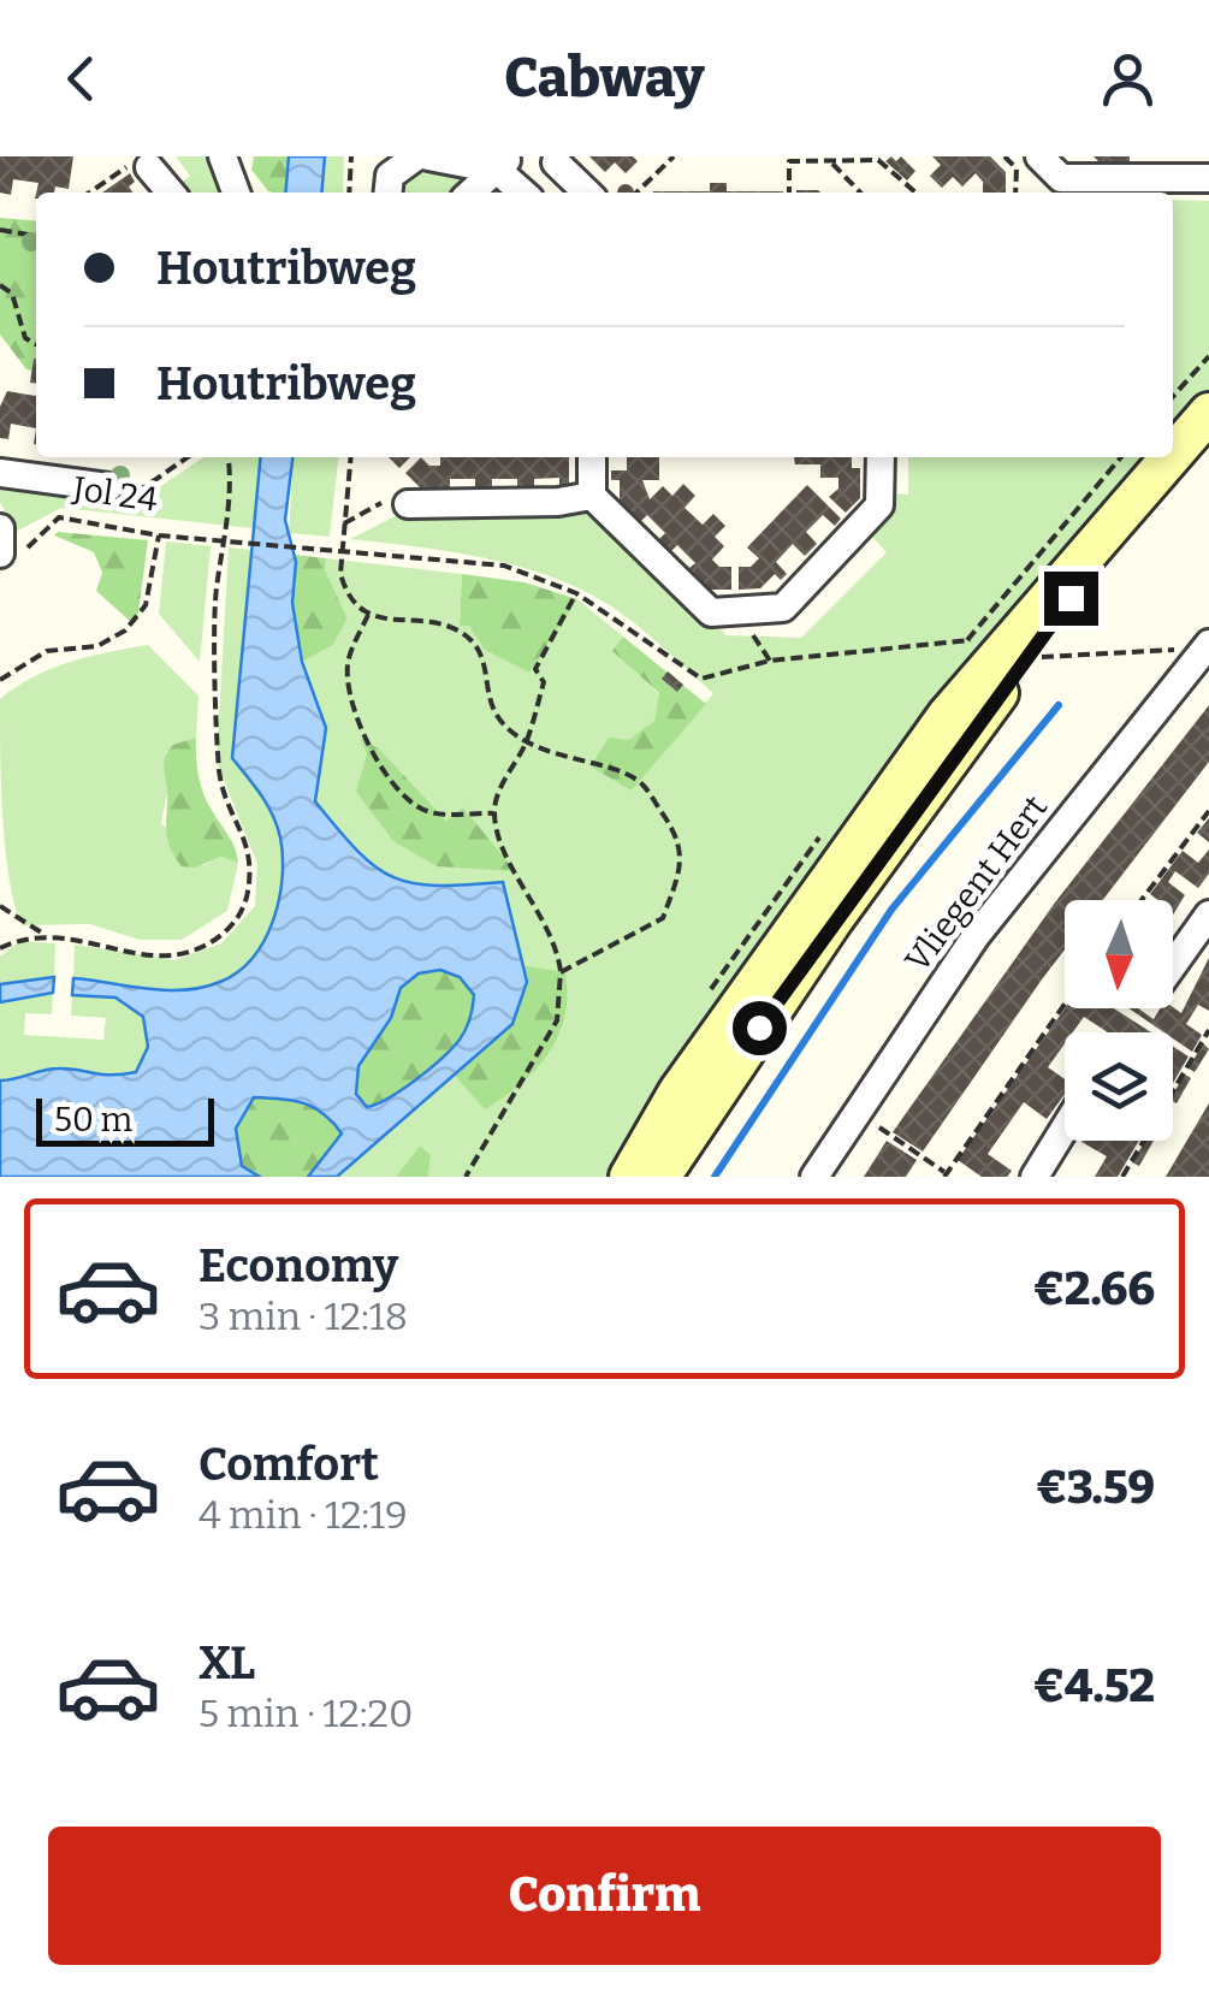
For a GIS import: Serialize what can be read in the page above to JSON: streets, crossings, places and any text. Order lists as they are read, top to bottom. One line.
{"streets":{"street":["Vliegent Hert"],"path":["Jol 24"]},"crossings":[["Jol 24","Vliegent Hert"]],"scale_bar":"50 m","north":"bottom","page":{"header":"Cabway","banner":["Houtribweg","Houtribweg"],"scale":"50 m","list":[{"name":"Economy","note":"3 min · 12:18","value":"€2.66"},{"name":"Comfort","note":"4 min · 12:19","value":"€3.59"},{"name":"XL","note":"5 min · 12:20","value":"€4.52"}],"buttons":"Confirm"}}
